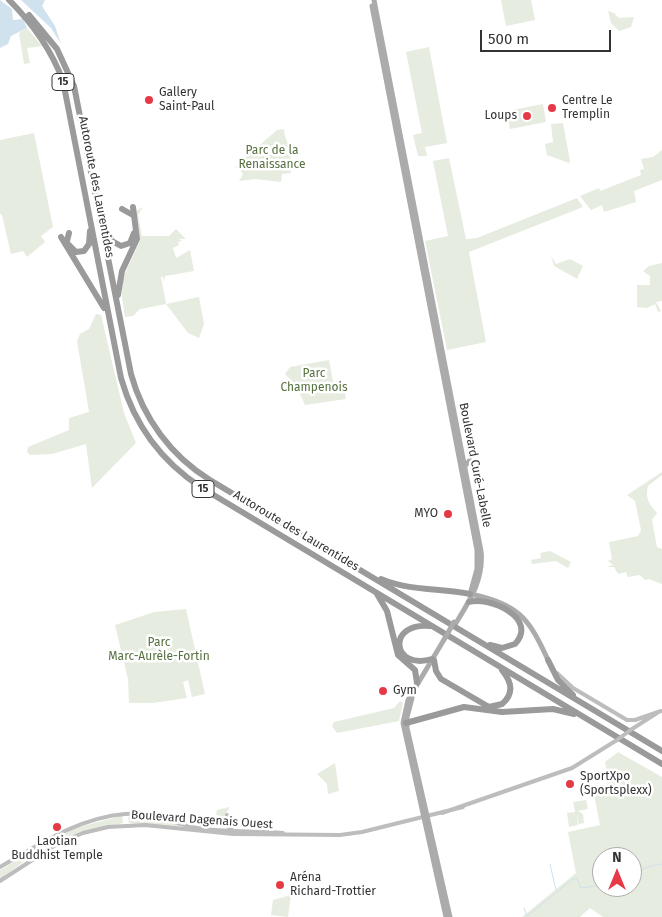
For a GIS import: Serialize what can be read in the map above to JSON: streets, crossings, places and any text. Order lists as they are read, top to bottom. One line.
{"streets":{"highway":["15","Autoroute des Laurentides"],"main road":["Boulevard Curé-Labelle","Boulevard Dagenais Ouest"]},"crossings":[["15","Autoroute des Laurentides"],["Boulevard Curé-Labelle","Boulevard Dagenais Ouest"]],"parks":["Parc de la Renaissance","Parc Champenois","Parc Marc-Aurèle-Fortin"],"places":["Gallery Saint-Paul","Centre Le Tremplin","Loups","MYO","Gym","SportXpo (Sportsplexx)","Laotian Buddhist Temple","Aréna Richard-Trottier"],"scale_bar":"500 m","north":"top"}
